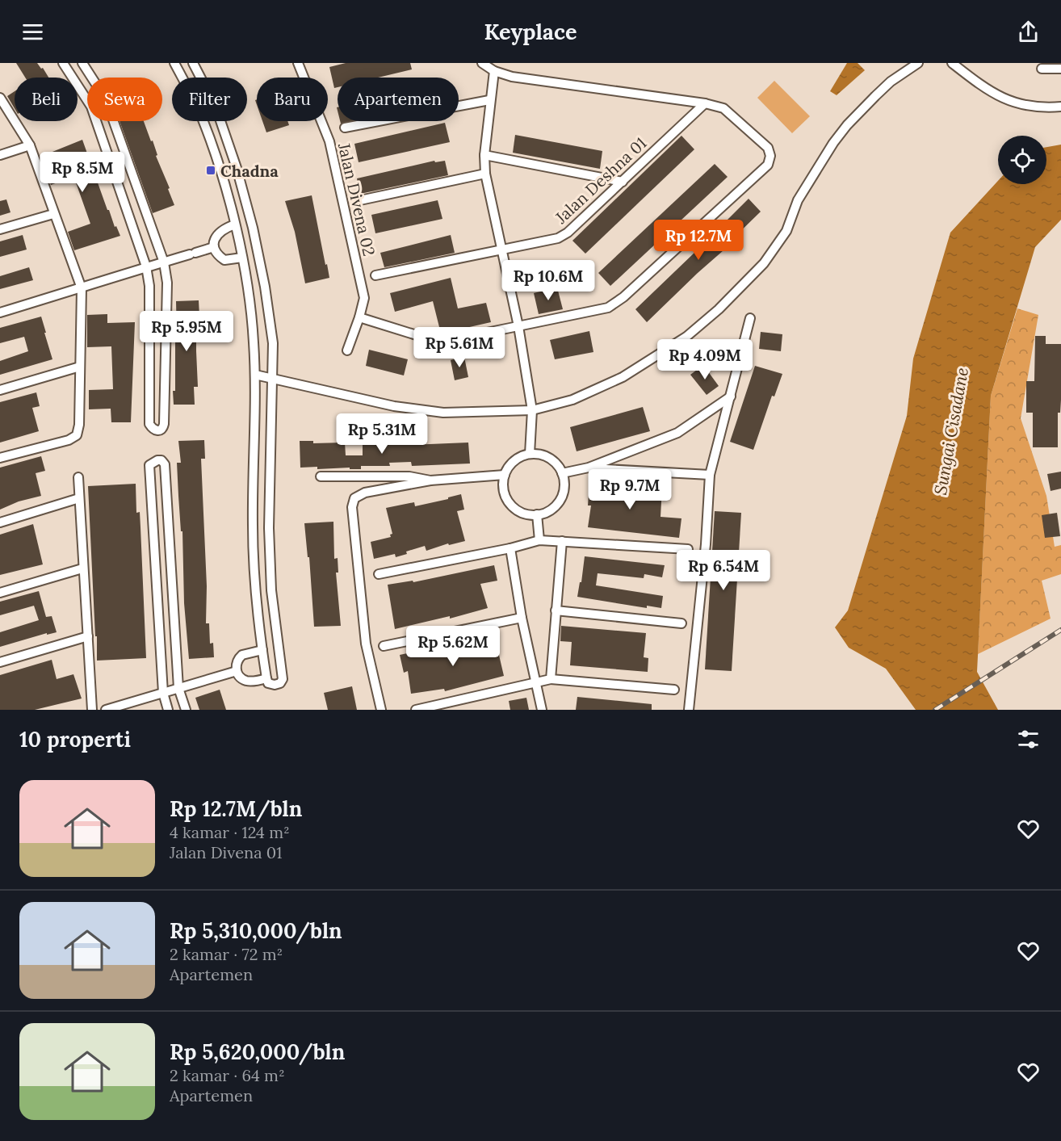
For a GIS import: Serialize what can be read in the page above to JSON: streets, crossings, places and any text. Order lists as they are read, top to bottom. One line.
{"streets":{"street":["Jalan Deshna 01","Jalan Divena 02"]},"water":["Sungai Cisadane"],"places":{"transit":["Chadna"]},"page":{"header":"Keyplace","chip":["Beli","Sewa","Filter","Baru","Apartemen"],"price":["Rp 8.5M","Rp 12.7M","Rp 10.6M","Rp 5.95M","Rp 5.61M","Rp 4.09M","Rp 5.31M","Rp 9.7M","Rp 6.54M","Rp 5.62M"],"heading":"10 properti","list":[{"name":"Rp 12.7M/bln","note":"4 kamar · 124 m² · Jalan Divena 01"},{"name":"Rp 5,310,000/bln","note":"2 kamar · 72 m² · Apartemen"},{"name":"Rp 5,620,000/bln","note":"2 kamar · 64 m² · Apartemen"}]}}
